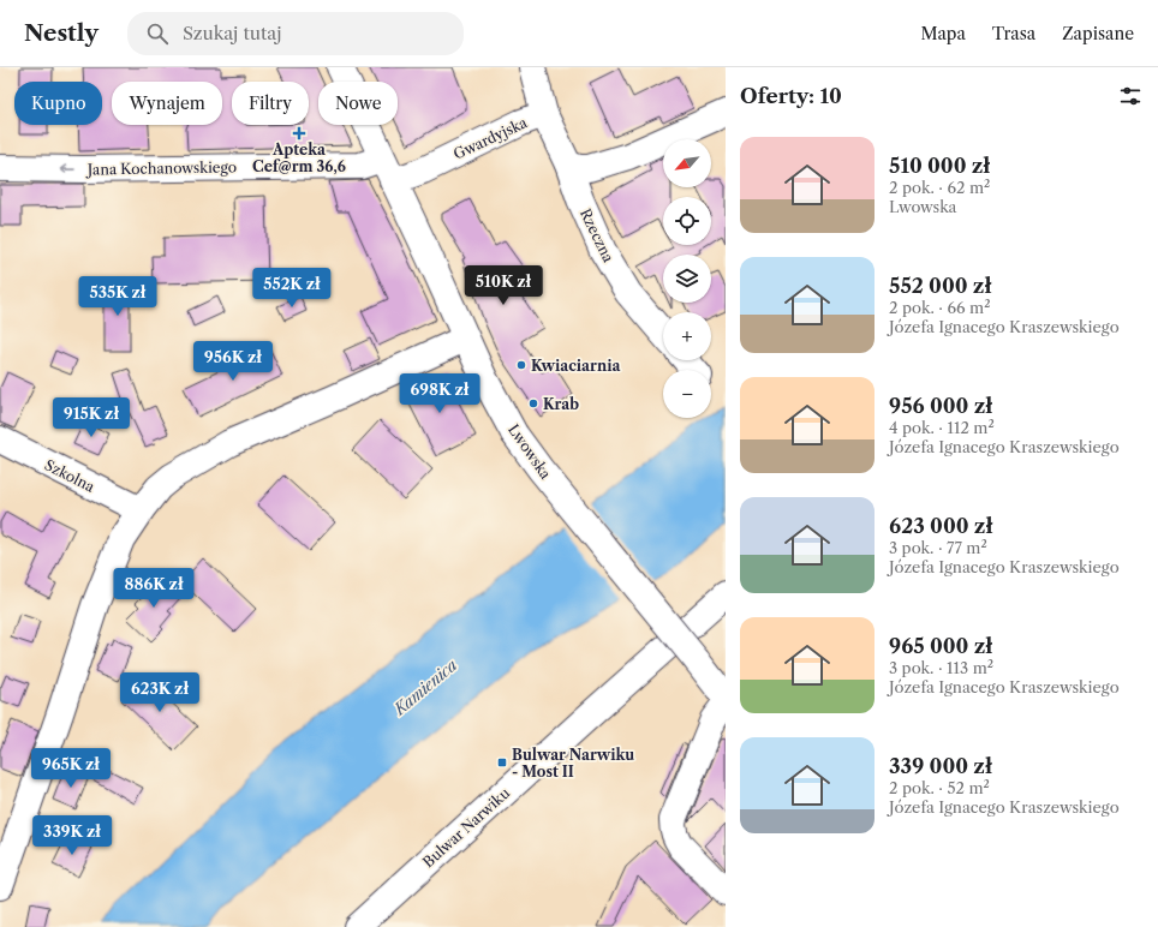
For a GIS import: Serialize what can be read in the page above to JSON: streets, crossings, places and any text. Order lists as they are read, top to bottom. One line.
{"streets":{"street":["Gwardyjska","Jana Kochanowskiego","Rzeczna","Lwowska","Szkolna","Bulwar Narwiku"]},"crossings":[["Gwardyjska","Jana Kochanowskiego"],["Gwardyjska","Rzeczna"],["Gwardyjska","Lwowska"],["Jana Kochanowskiego","Lwowska"]],"one_way":["Jana Kochanowskiego"],"water":["Kamienica"],"places":{"health":["Apteka Cef@rm 36,6"],"other":["Kwiaciarnia","Krab"],"transit":["Bulwar Narwiku - Most II"]},"north":"bottom left","page":{"header":"Nestly","search":"Szukaj tutaj","nav":["Mapa","Trasa","Zapisane"],"heading":"Oferty: 10","chip":["Kupno","Wynajem","Filtry","Nowe"],"list":[{"name":"510 000 zł","note":"2 pok. · 62 m² · Lwowska"},{"name":"552 000 zł","note":"2 pok. · 66 m² · Józefa Ignacego Kraszewskiego"},{"name":"956 000 zł","note":"4 pok. · 112 m² · Józefa Ignacego Kraszewskiego"},{"name":"623 000 zł","note":"3 pok. · 77 m² · Józefa Ignacego Kraszewskiego"},{"name":"965 000 zł","note":"3 pok. · 113 m² · Józefa Ignacego Kraszewskiego"},{"name":"339 000 zł","note":"2 pok. · 52 m² · Józefa Ignacego Kraszewskiego"}],"map_buttons":["+","−"],"price":["510K zł","552K zł","535K zł","956K zł","698K zł","915K zł","886K zł","623K zł","965K zł","339K zł"]}}
